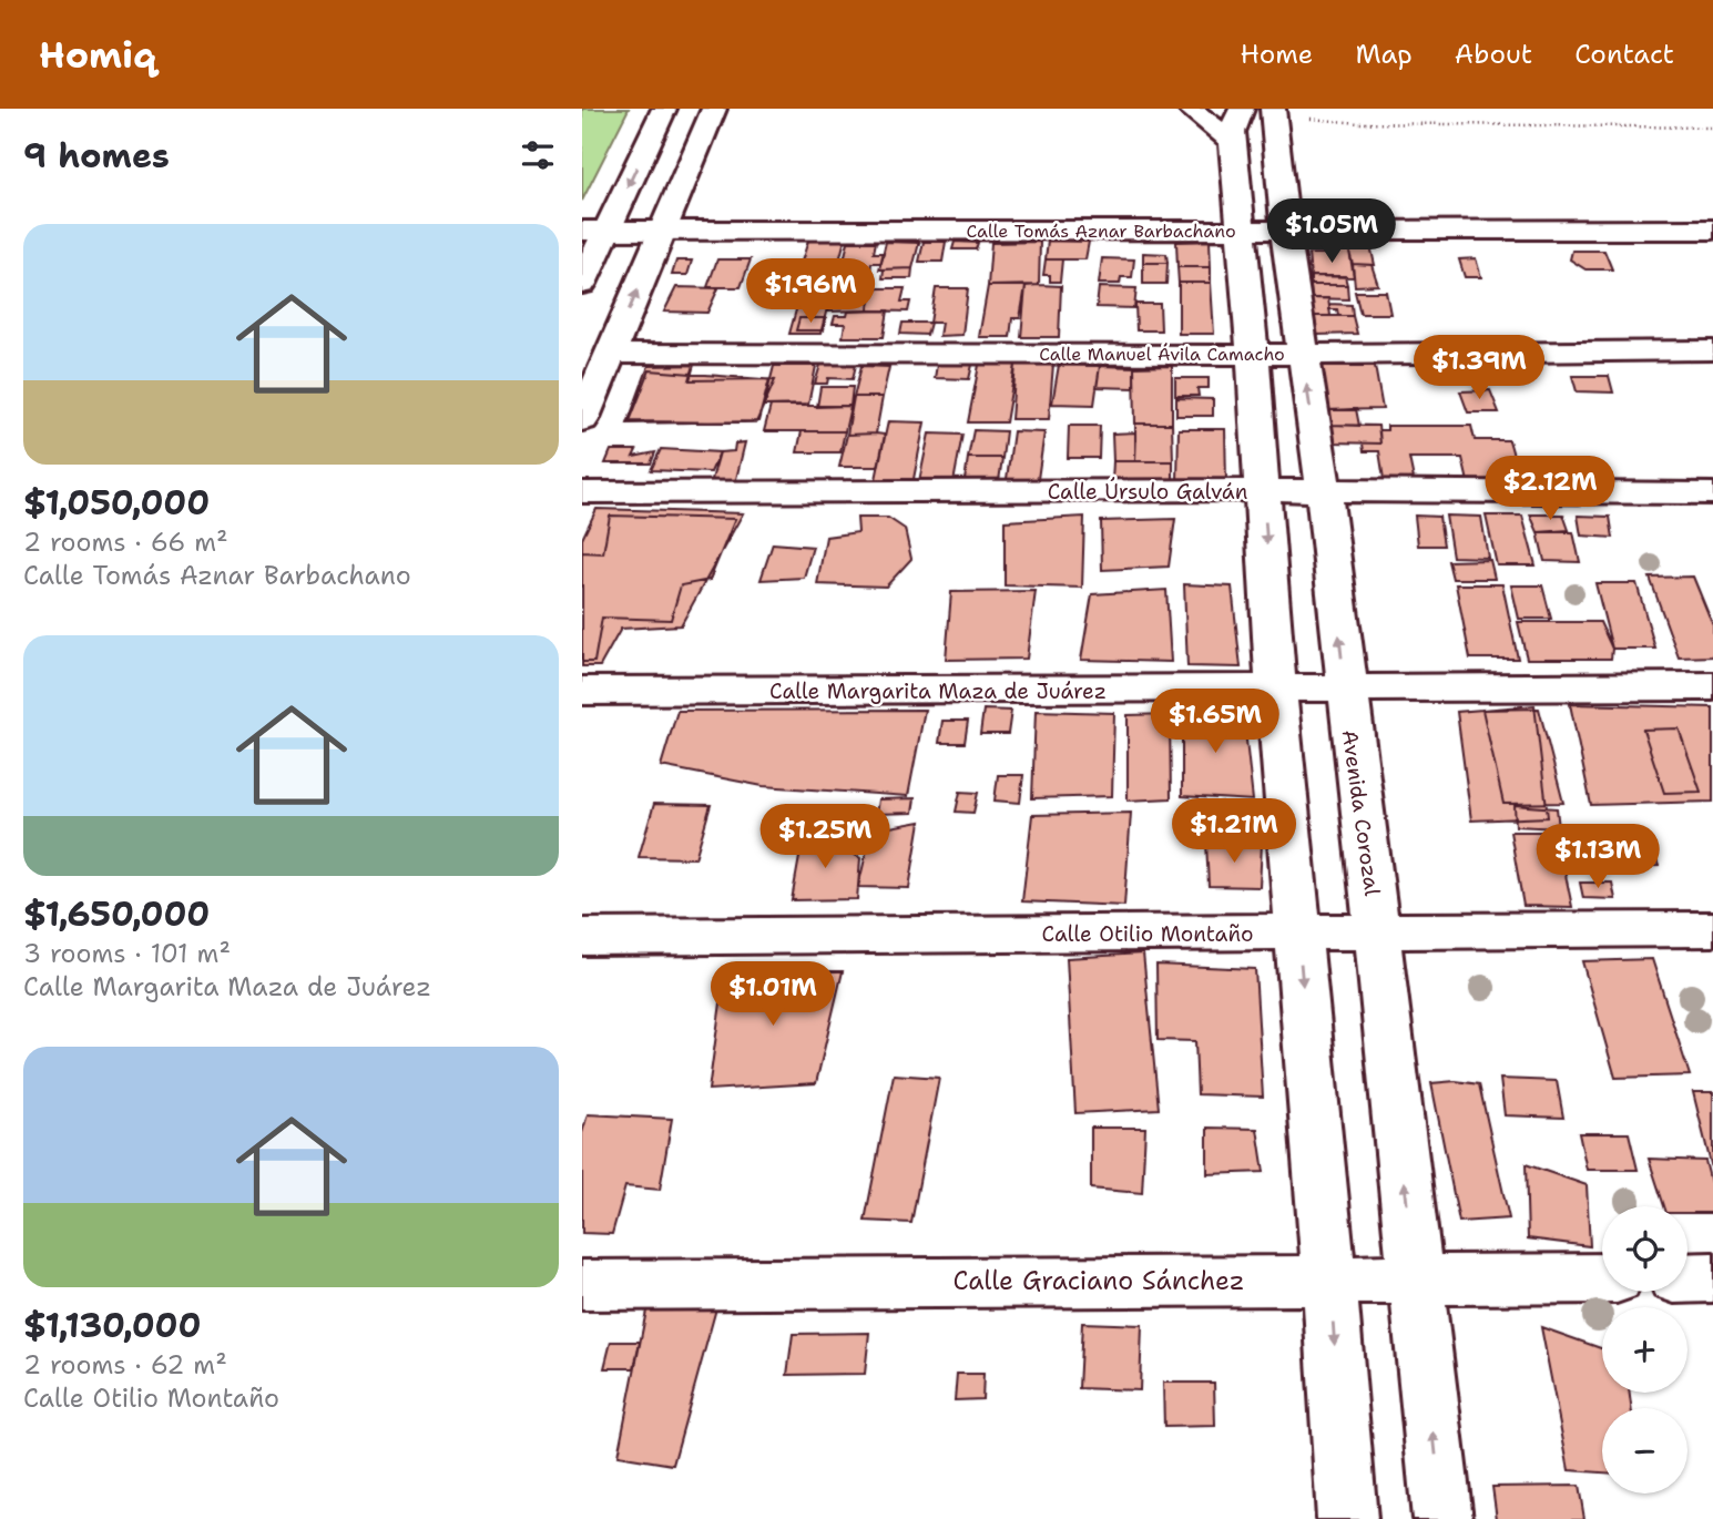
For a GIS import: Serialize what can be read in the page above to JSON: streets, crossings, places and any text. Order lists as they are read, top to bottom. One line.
{"streets":{"street":["Calle Tomás Aznar Barbachano","Calle Manuel Ávila Camacho","Calle Úrsulo Galván","Calle Margarita Maza de Juárez","Avenida Corozal","Calle Otilio Montaño","Calle Graciano Sánchez"]},"crossings":[["Calle Tomás Aznar Barbachano","Avenida Corozal"],["Calle Manuel Ávila Camacho","Avenida Corozal"],["Calle Úrsulo Galván","Avenida Corozal"],["Calle Margarita Maza de Juárez","Avenida Corozal"],["Avenida Corozal","Calle Otilio Montaño"],["Avenida Corozal","Calle Graciano Sánchez"]],"page":{"header":"Homiq","nav":["Home","Map","About","Contact"],"heading":"9 homes","price":["$1.05M","$1.96M","$1.39M","$2.12M","$1.65M","$1.21M","$1.25M","$1.13M","$1.01M"],"list":[{"name":"$1,050,000","note":"2 rooms · 66 m² · Calle Tomás Aznar Barbachano"},{"name":"$1,650,000","note":"3 rooms · 101 m² · Calle Margarita Maza de Juárez"},{"name":"$1,130,000","note":"2 rooms · 62 m² · Calle Otilio Montaño"}],"map_buttons":["+","−"]}}
